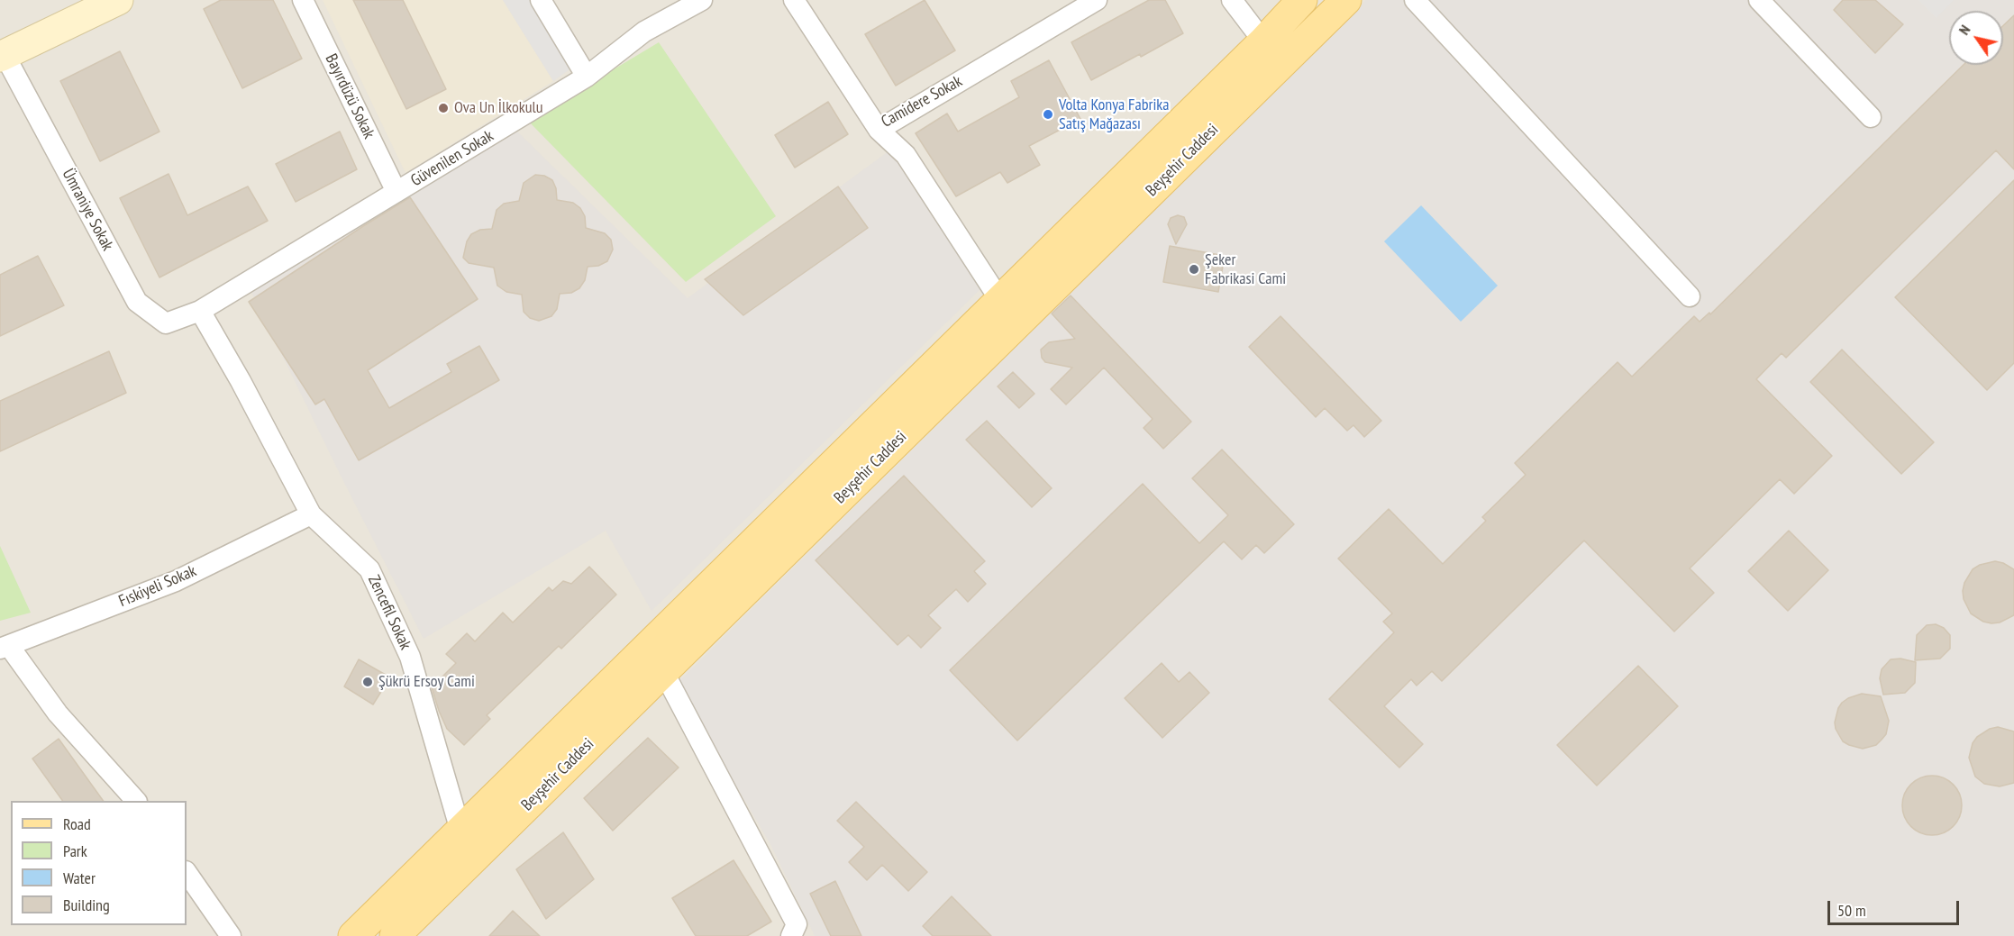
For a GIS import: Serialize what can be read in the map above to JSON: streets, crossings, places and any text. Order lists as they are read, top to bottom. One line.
{"streets":{"main road":["Beyşehir Caddesi"],"street":["Bayırdüzü Sokak","Camidere Sokak","Güvenilen Sokak","Ümraniye Sokak","Fıskiyeli Sokak","Zencefil Sokak"]},"crossings":[["Bayırdüzü Sokak","Güvenilen Sokak"],["Güvenilen Sokak","Ümraniye Sokak"],["Güvenilen Sokak","Zencefil Sokak"],["Beyşehir Caddesi","Zencefil Sokak"],["Ümraniye Sokak","Zencefil Sokak"],["Fıskiyeli Sokak","Zencefil Sokak"]],"places":["Ova Un İlkokulu","Volta Konya Fabrika Satış Mağazası","Şeker Fabrikasi Cami","Şükrü Ersoy Cami"],"legend":["Road","Park","Water","Building"],"scale_bar":"50 m","north":"top left"}
